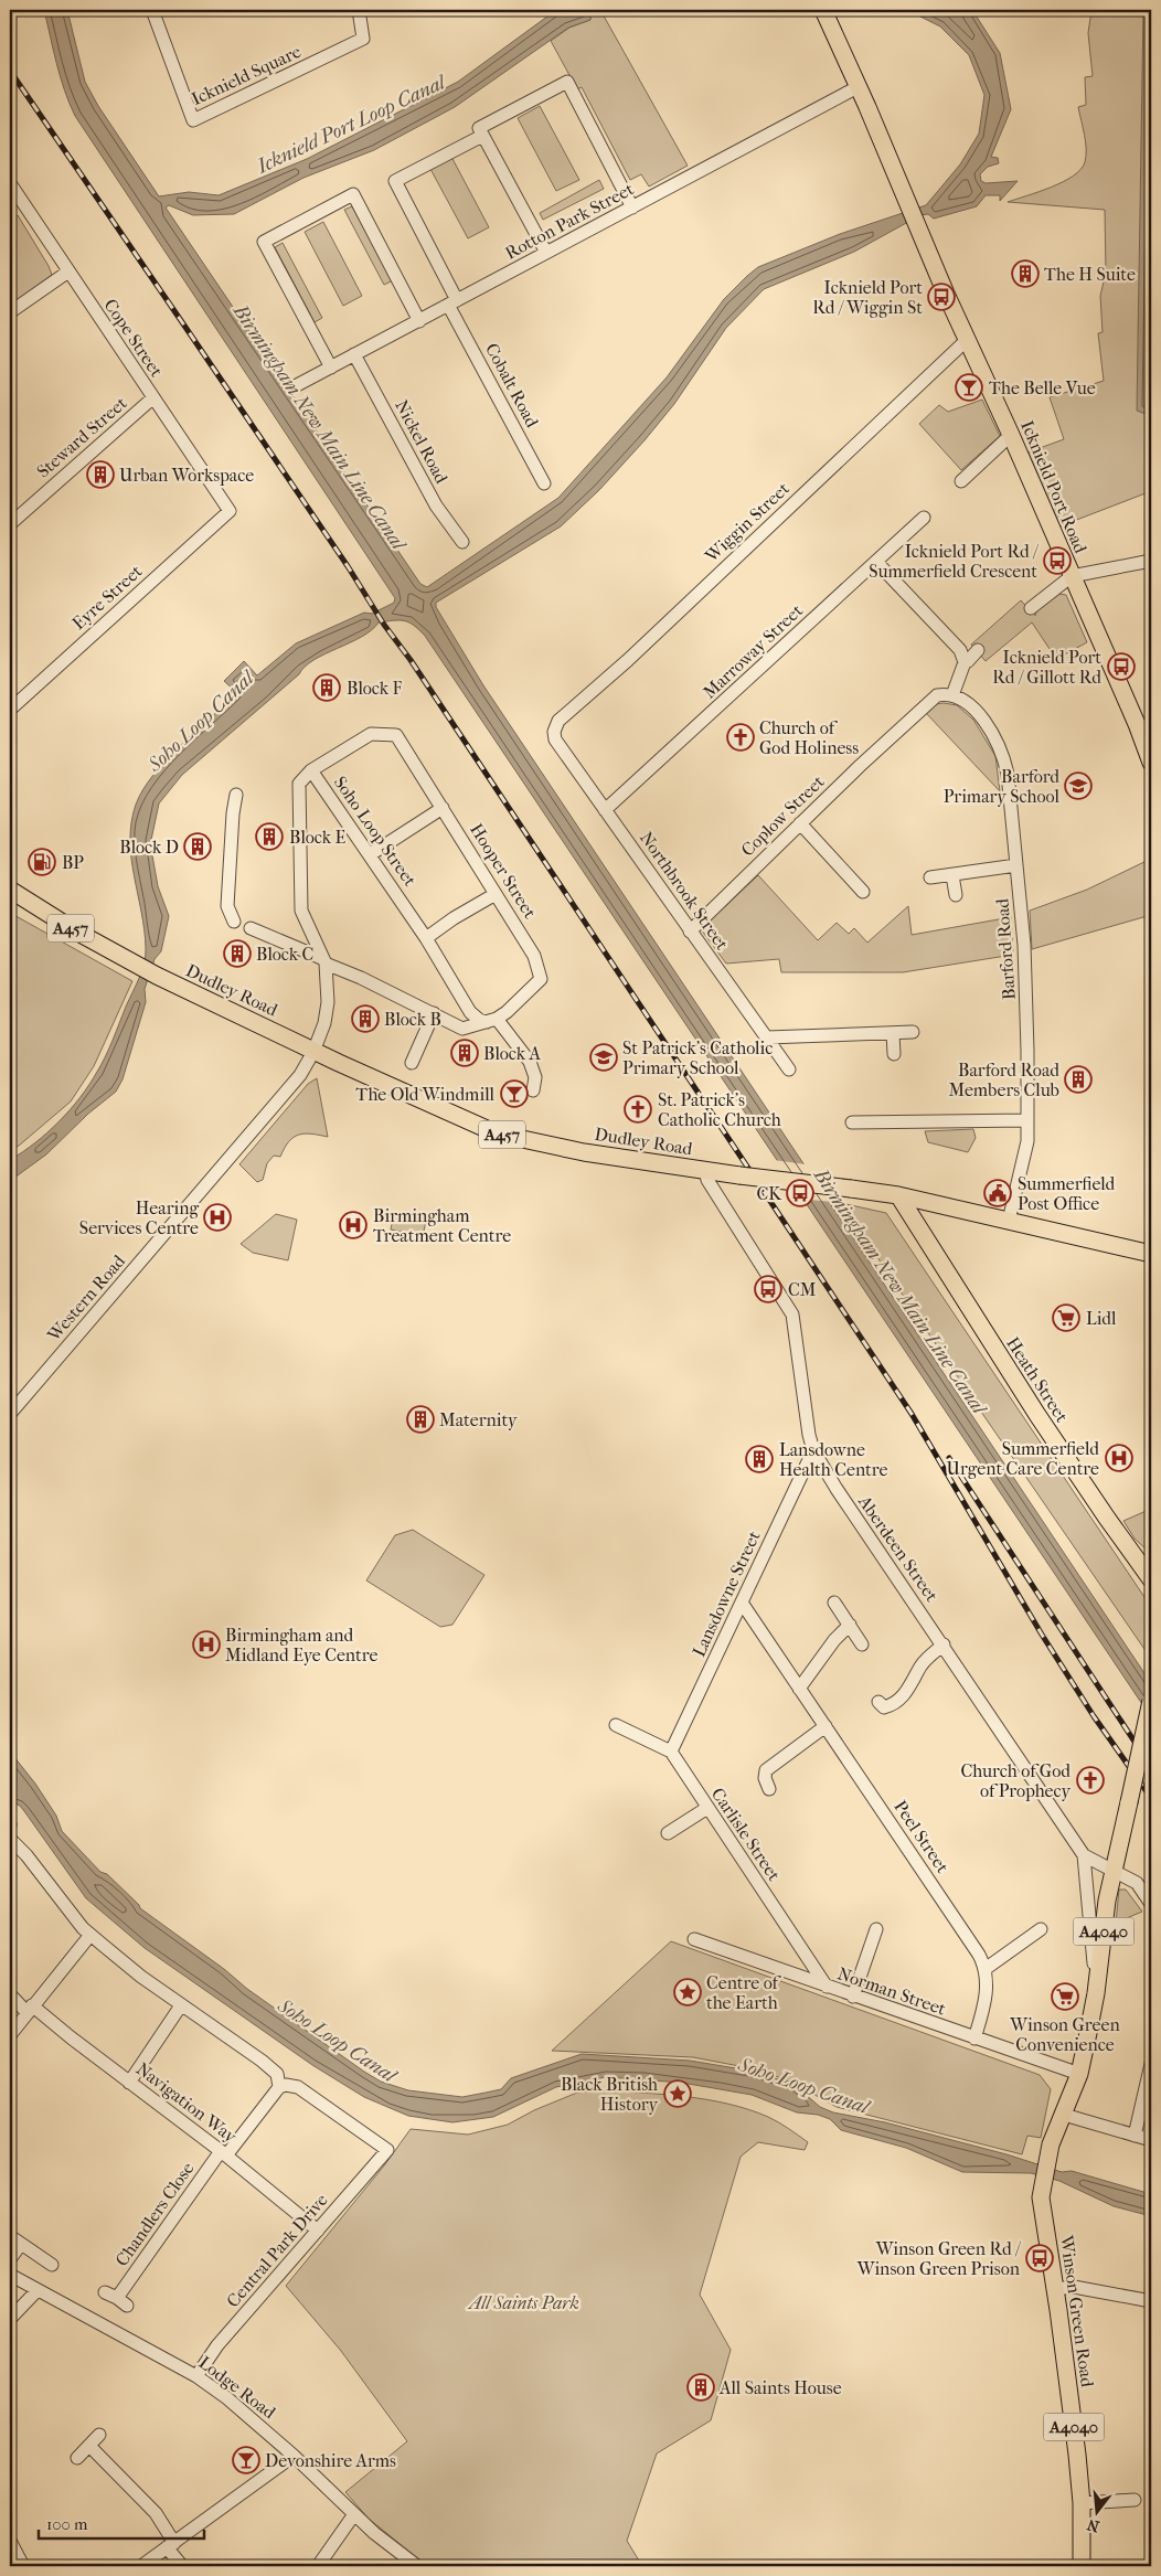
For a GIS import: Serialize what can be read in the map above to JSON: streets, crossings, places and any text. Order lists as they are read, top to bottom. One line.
{"streets":{"main road":["Icknield Port Road","A457","Dudley Road","Heath Street","A4040","Winson Green Road"],"street":["Icknield Square","Rotton Park Street","Cope Street","Cobalt Road","Steward Street","Nickel Road","Wiggin Street","Eyre Street","Marroway Street","Coplow Street","Soho Loop Street","Hooper Street","Northbrook Street","Barford Road","Western Road","Aberdeen Street","Lansdowne Street","Carlisle Street","Peel Street","Norman Street","Navigation Way","Chandlers Close","Central Park Drive","Lodge Road"]},"crossings":[["Rotton Park Street","Cobalt Road"],["Rotton Park Street","Nickel Road"],["Rotton Park Street","Icknield Port Road"],["Cope Street","Steward Street"],["Cope Street","Eyre Street"],["Icknield Port Road","Wiggin Street"],["Wiggin Street","Northbrook Street"],["Marroway Street","Northbrook Street"],["Coplow Street","Northbrook Street"],["Coplow Street","Barford Road"],["Soho Loop Street","Hooper Street"],["Soho Loop Street","Western Road"],["Hooper Street","Western Road"],["Barford Road","Dudley Road"],["Dudley Road","Western Road"],["Dudley Road","Heath Street"],["Dudley Road","Aberdeen Street"],["Aberdeen Street","Lansdowne Street"],["Aberdeen Street","A4040"],["Lansdowne Street","Carlisle Street"],["Lansdowne Street","Peel Street"],["Carlisle Street","Norman Street"],["A4040","Norman Street"],["A4040","Winson Green Road"],["Navigation Way","Chandlers Close"],["Navigation Way","Central Park Drive"],["Chandlers Close","Central Park Drive"],["Central Park Drive","Lodge Road"]],"water":["Icknield Port Loop Canal","Birmingham New Main Line Canal","Soho Loop Canal"],"parks":["All Saints Park"],"places":{"building":["The H Suite","Urban Workspace","Block F","Block E","Block D","Block C","Block B","Block A","Barford Road Members Club","Maternity","Lansdowne Health Centre","All Saints House"],"bus stop":["Icknield Port Rd / Wiggin St","Icknield Port Rd / Summerfield Crescent","Icknield Port Rd / Gillott Rd","CK","CM","Winson Green Rd / Winson Green Prison"],"bar":["The Belle Vue","The Old Windmill","Devonshire Arms"],"church":["Church of God Holiness","St. Patrick's Catholic Church","Church of God of Prophecy"],"school or university":["Barford Primary School","St Patrick's Catholic Primary School"],"fuel station":["BP"],"public building":["Summerfield Post Office"],"hospital":["Hearing Services Centre","Birmingham Treatment Centre","Summerfield Urgent Care Centre","Birmingham and Midland Eye Centre"],"supermarket":["Lidl","Winson Green Convenience"],"place":["Centre of the Earth","Black British History"]},"scale_bar":"100 m","north":"bottom"}
